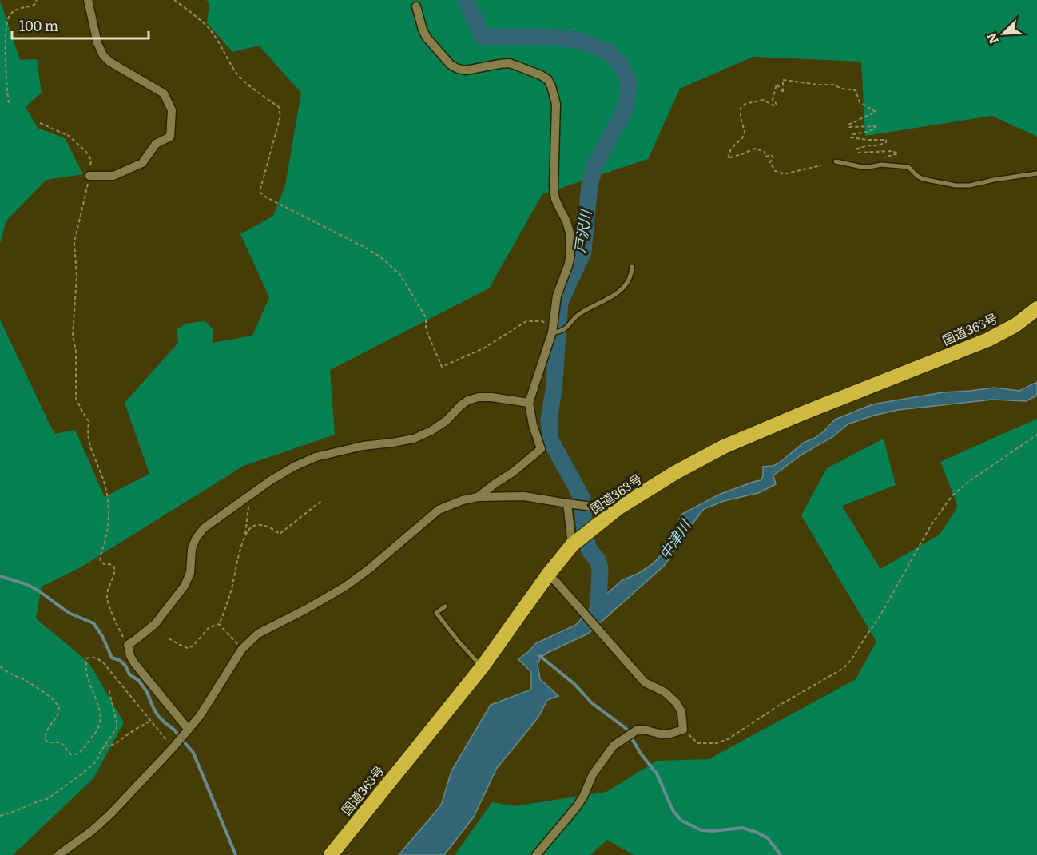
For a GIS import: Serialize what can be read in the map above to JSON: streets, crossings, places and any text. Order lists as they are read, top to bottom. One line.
{"streets":{"highway":["国道363号"]},"water":["戸沢川","中津川"],"scale_bar":"100 m","north":"bottom left"}
